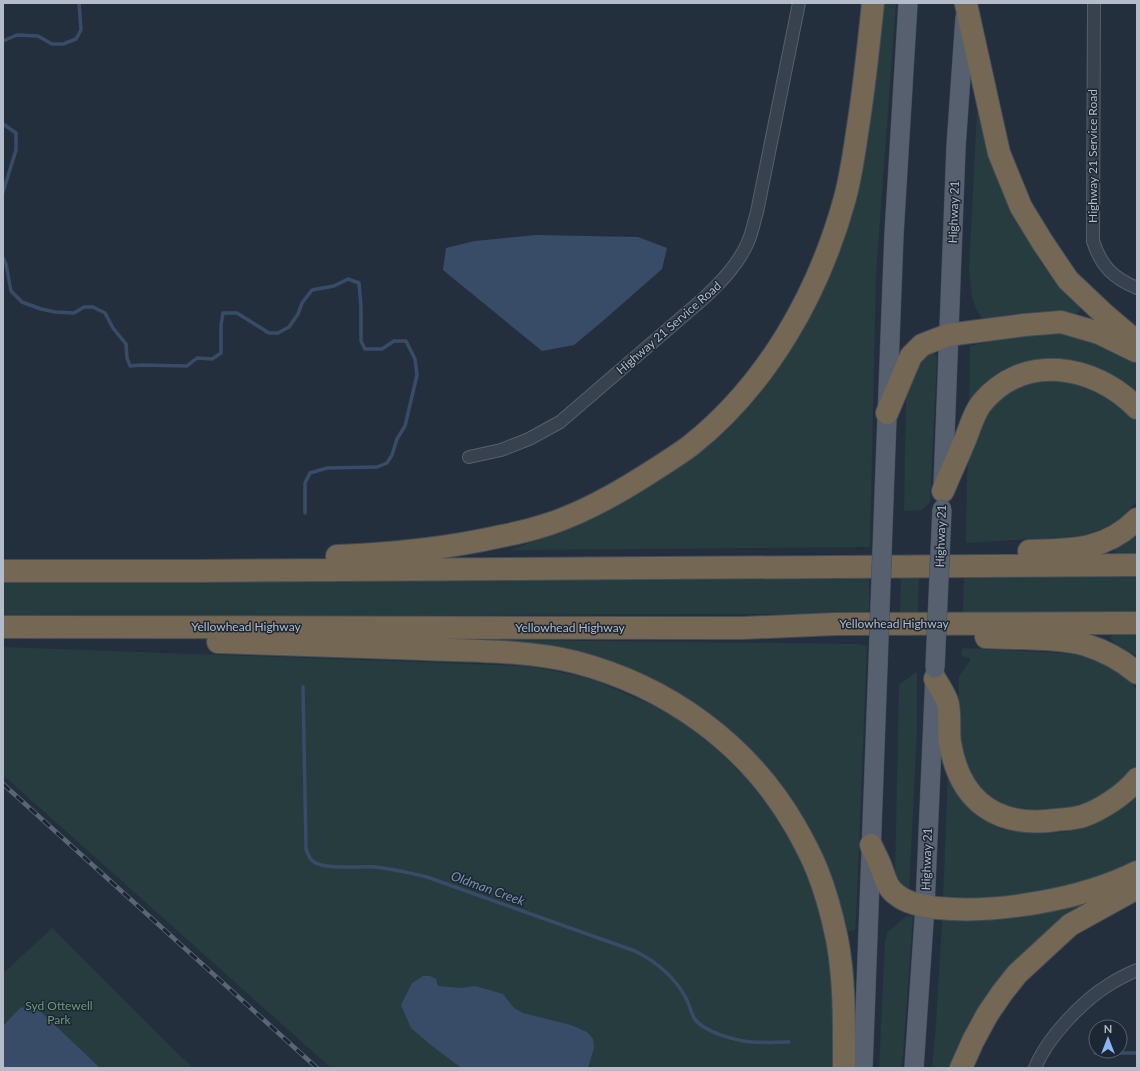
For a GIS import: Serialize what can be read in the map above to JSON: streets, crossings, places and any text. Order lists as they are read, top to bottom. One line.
{"streets":{"highway":["Yellowhead Highway"],"main road":["Highway 21"],"street":["Highway 21 Service Road"]},"water":["Oldman Creek"],"parks":["Syd Ottewell Park"],"north":"top"}
